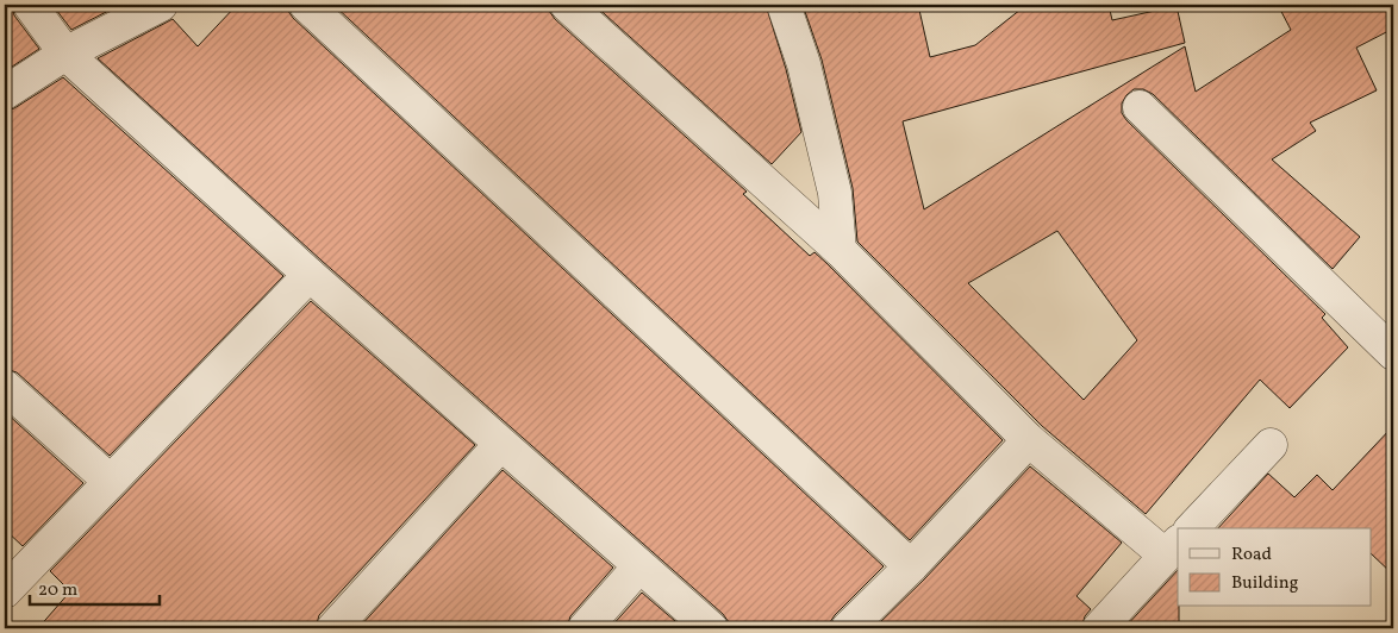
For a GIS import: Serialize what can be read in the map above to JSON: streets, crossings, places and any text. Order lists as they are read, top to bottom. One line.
{"legend":["Road","Building"],"scale_bar":"20 m"}
